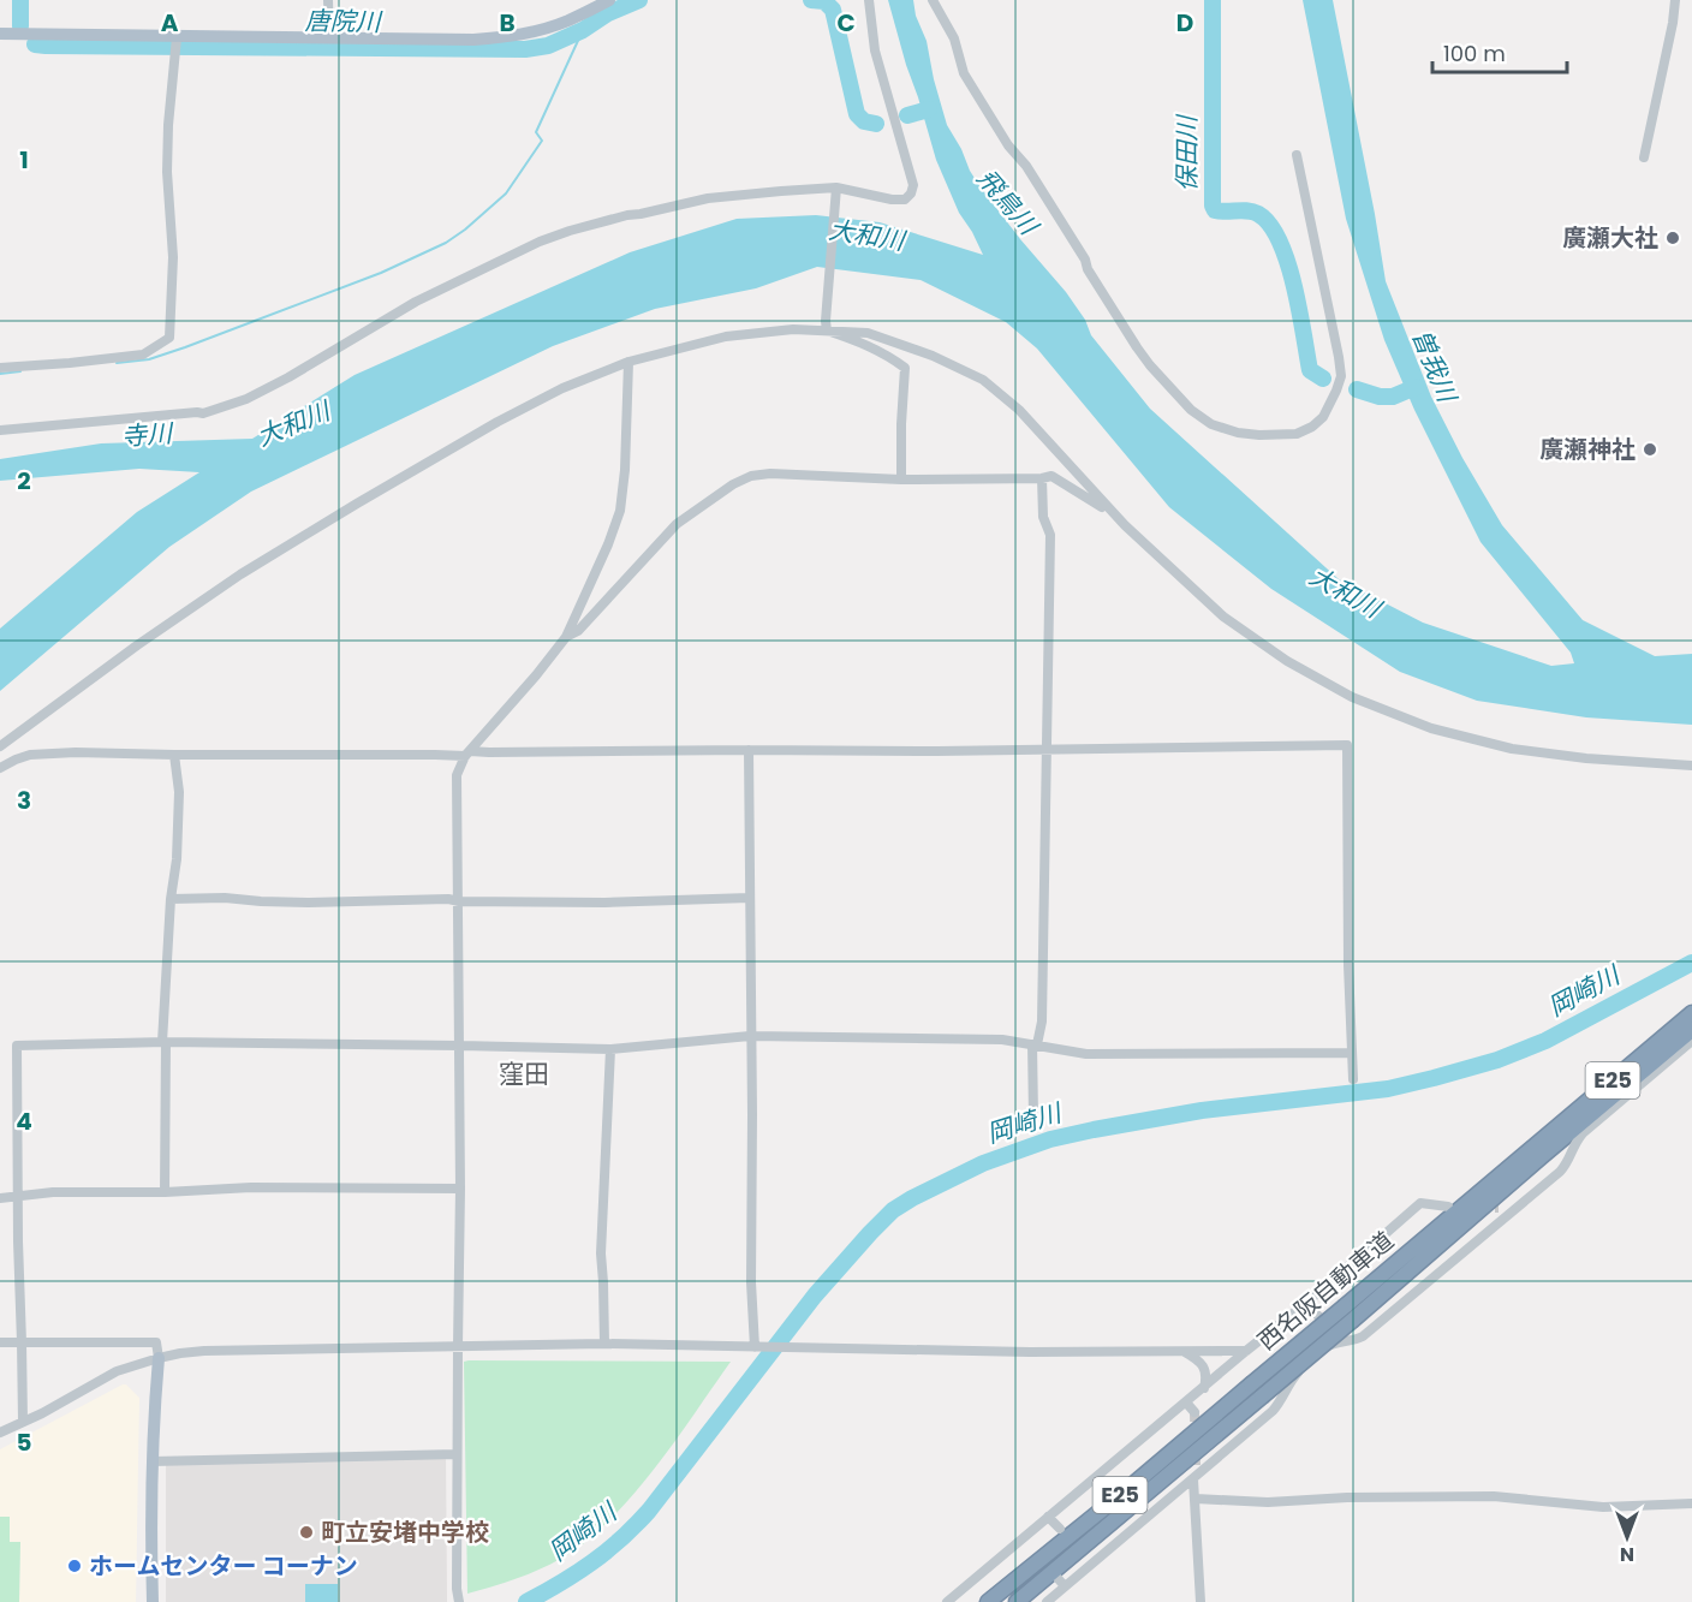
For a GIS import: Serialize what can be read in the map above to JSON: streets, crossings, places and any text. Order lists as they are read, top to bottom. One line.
{"streets":{"highway":["E25","西名阪自動車道"]},"districts":["窪田"],"water":["唐院川","保田川","飛鳥川","大和川","曽我川","寺川","岡崎川"],"places":["廣瀬大社","廣瀬神社","町立安堵中学校","ホームセンター コーナン"],"scale_bar":"100 m","north":"bottom","grid":{"columns":["A","B","C","D"],"rows":["1","2","3","4","5"]}}
